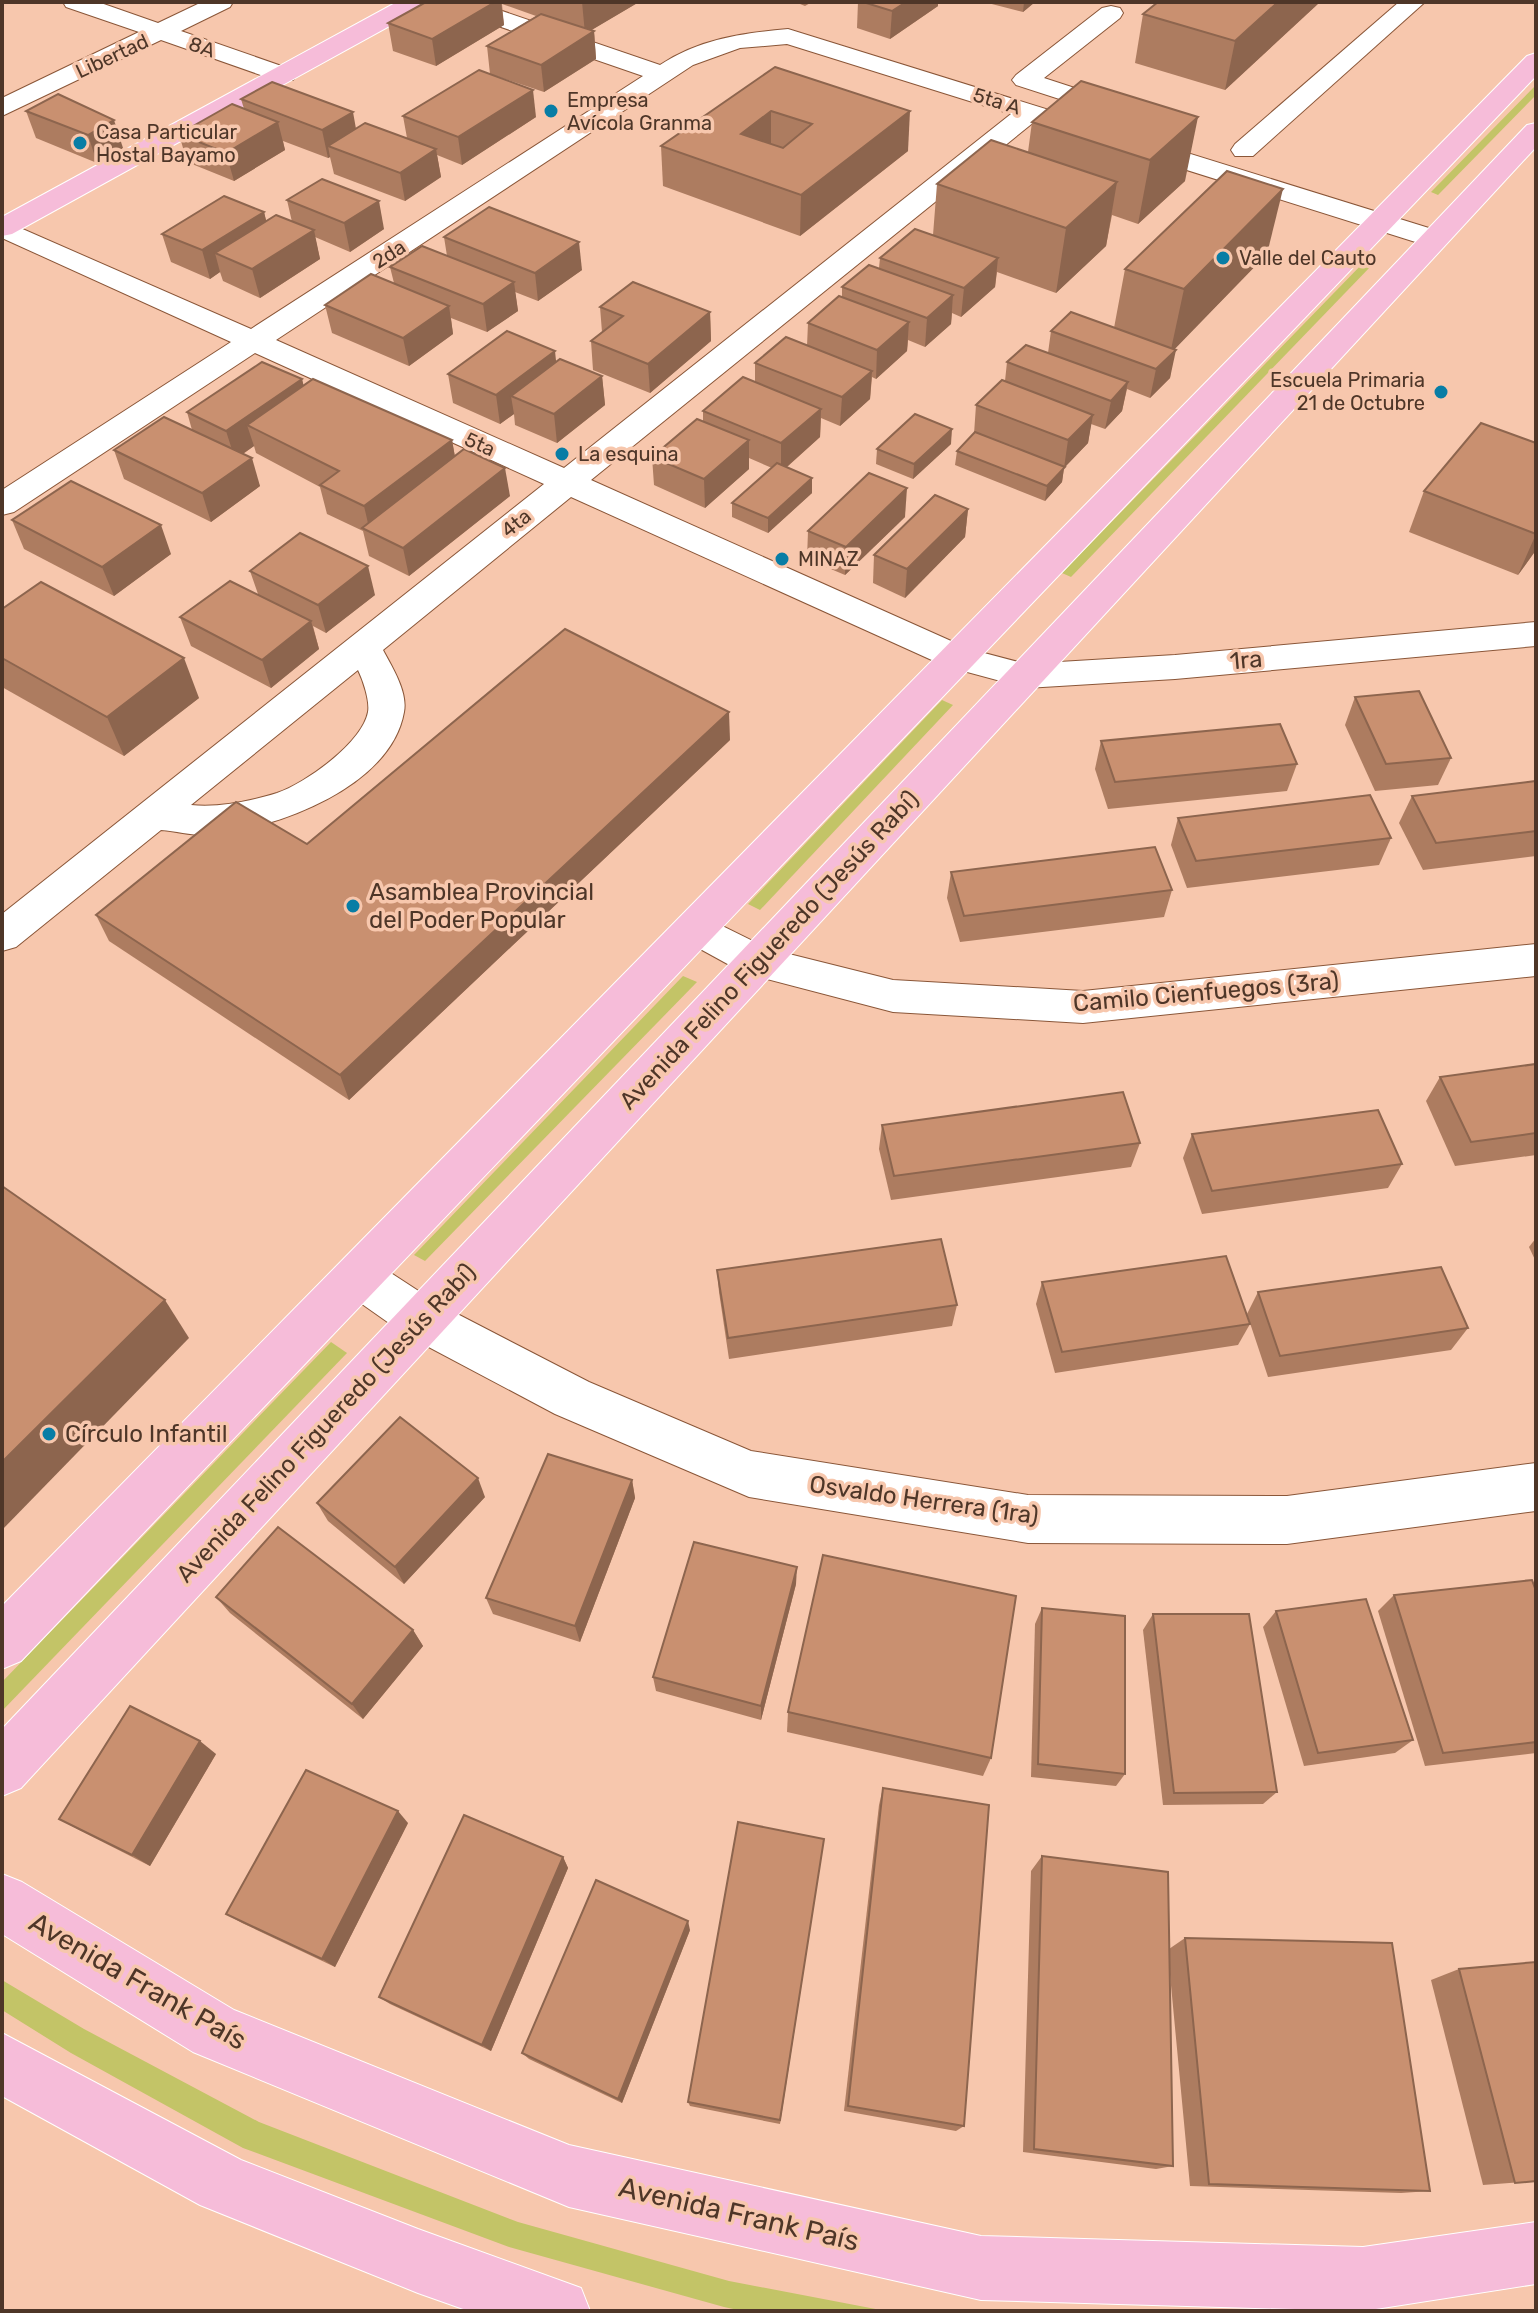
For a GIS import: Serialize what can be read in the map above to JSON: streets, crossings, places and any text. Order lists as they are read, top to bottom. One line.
{"streets":{"main road":["Avenida Felino Figueredo (Jesús Rabí)","Avenida Frank País"],"street":["8A","Libertad","5ta A","2da","5ta","4ta","1ra","Camilo Cienfuegos (3ra)","Osvaldo Herrera (1ra)"]},"crossings":[["8A","Libertad"],["5ta A","2da"],["5ta A","4ta"],["5ta A","Avenida Felino Figueredo (Jesús Rabí)"],["2da","5ta"],["5ta","4ta"],["5ta","1ra"],["1ra","Avenida Felino Figueredo (Jesús Rabí)"],["Avenida Felino Figueredo (Jesús Rabí)","Camilo Cienfuegos (3ra)"],["Avenida Felino Figueredo (Jesús Rabí)","Osvaldo Herrera (1ra)"]],"places":["Empresa Avícola Granma","Casa Particular Hostal Bayamo","Valle del Cauto","Escuela Primaria 21 de Octubre","La esquina","MINAZ","Asamblea Provincial del Poder Popular","Círculo Infantil"]}
